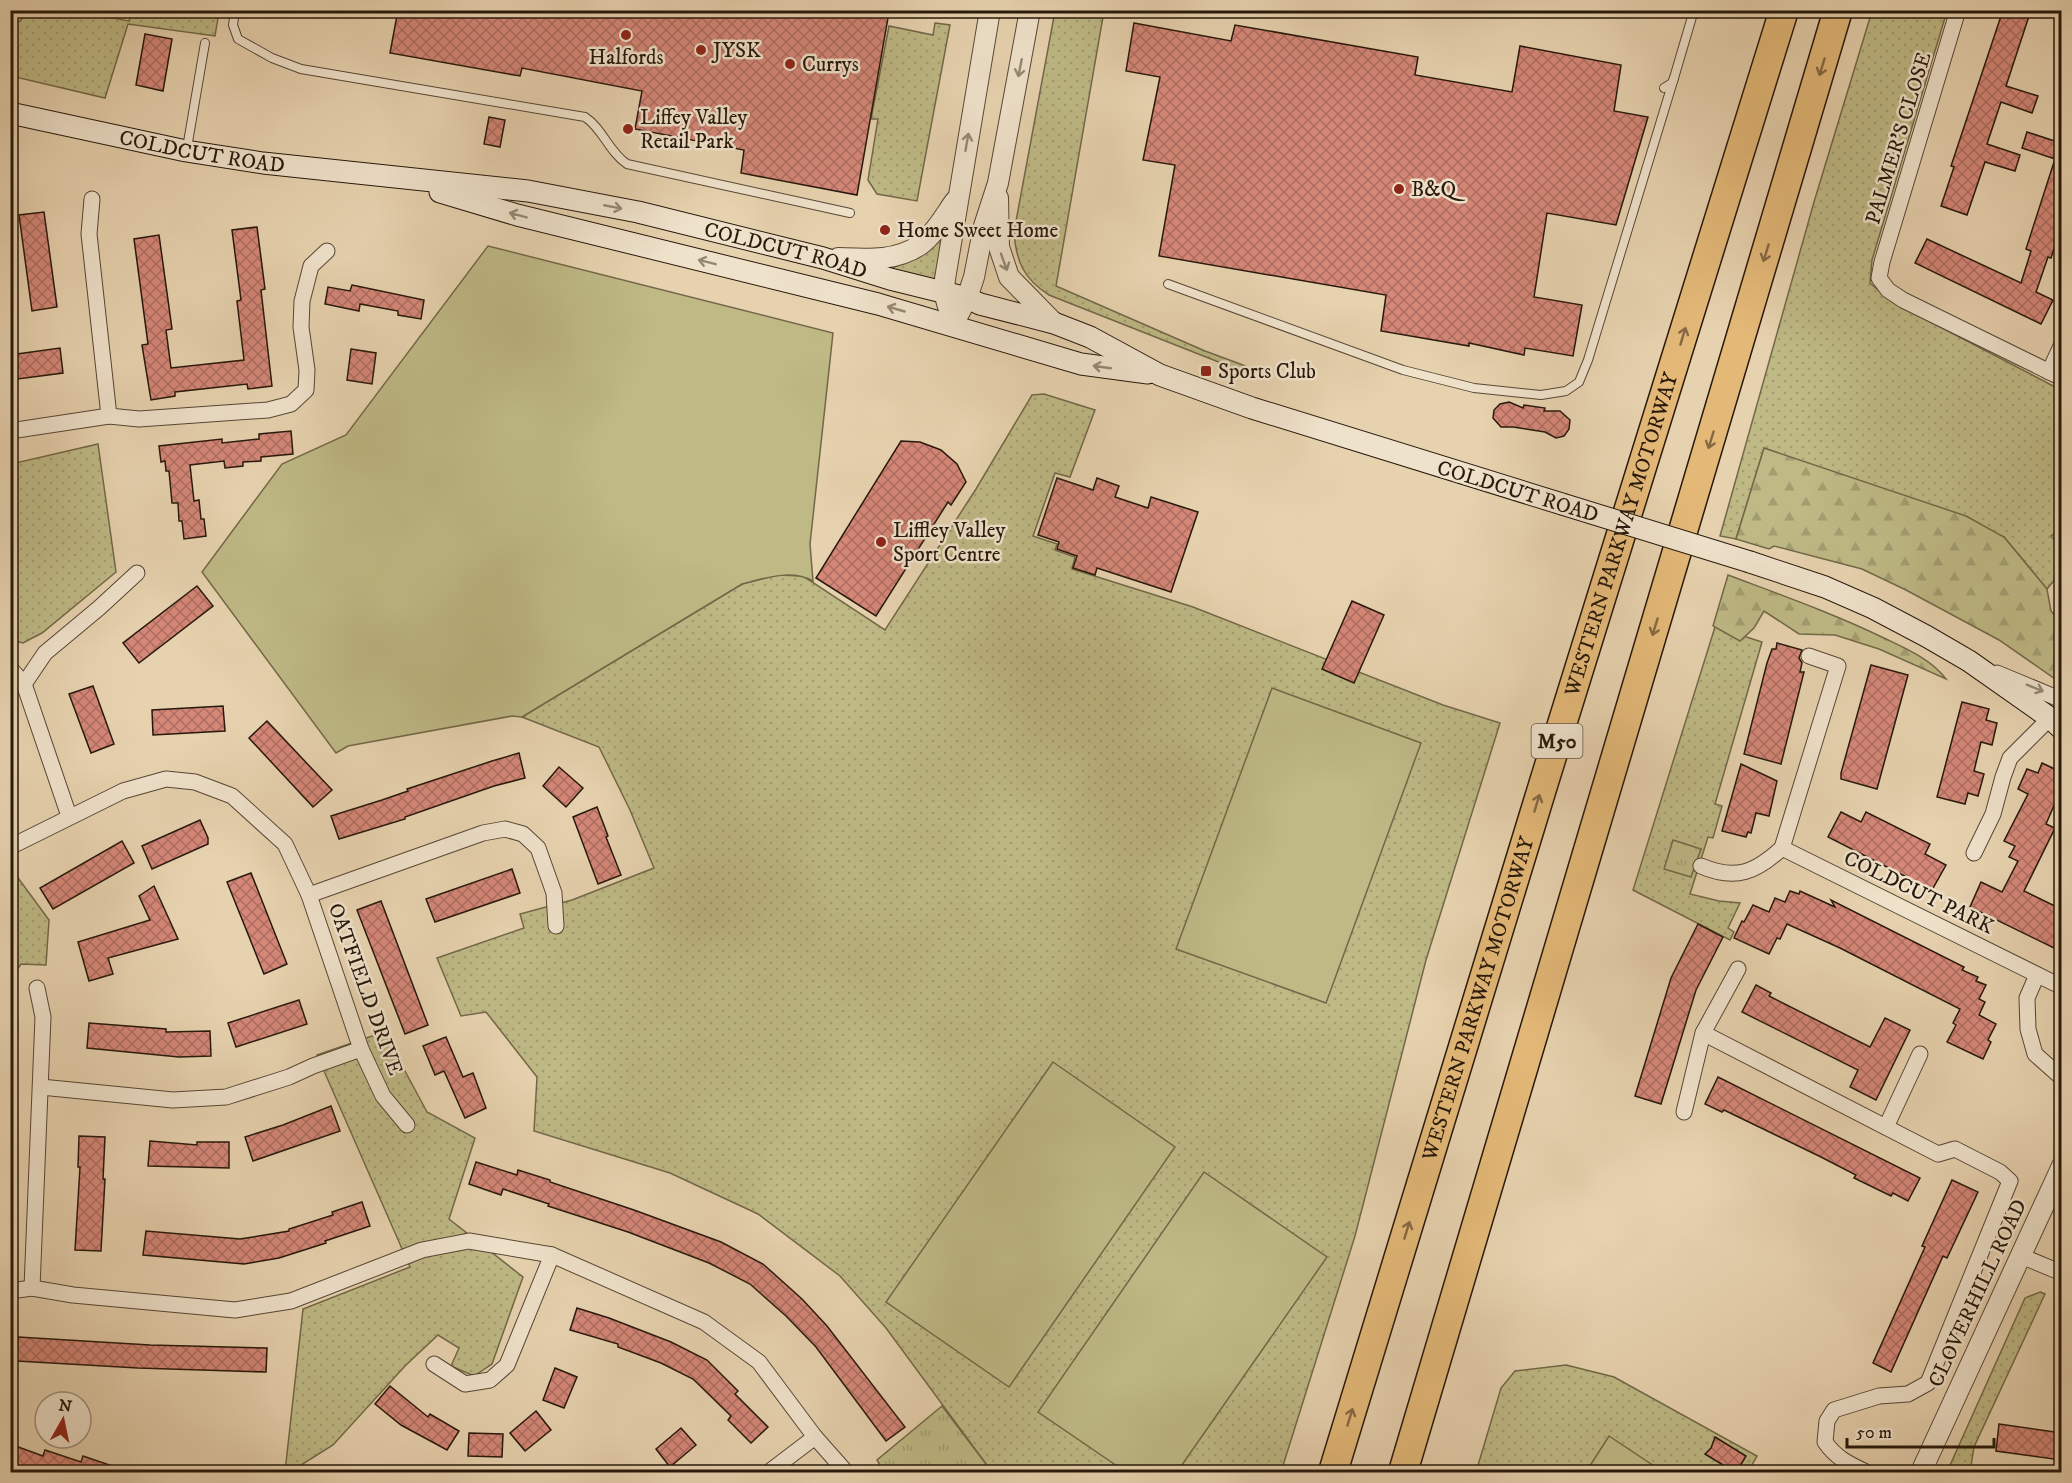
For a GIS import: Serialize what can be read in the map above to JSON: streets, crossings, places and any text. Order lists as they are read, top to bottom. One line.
{"streets":{"highway":["WESTERN PARKWAY MOTORWAY","M50"],"main road":["COLDCUT ROAD"],"street":["PALMER'S CLOSE","COLDCUT PARK","OATFIELD DRIVE","CLOVERHILL ROAD"]},"places":{"other":["Halfords","JYSK","Currys","Liffey Valley Retail Park","B&Q","Home Sweet Home","Liffley Valley Sport Centre"],"transit":["Sports Club"]},"scale_bar":"50 m","north":"top"}
